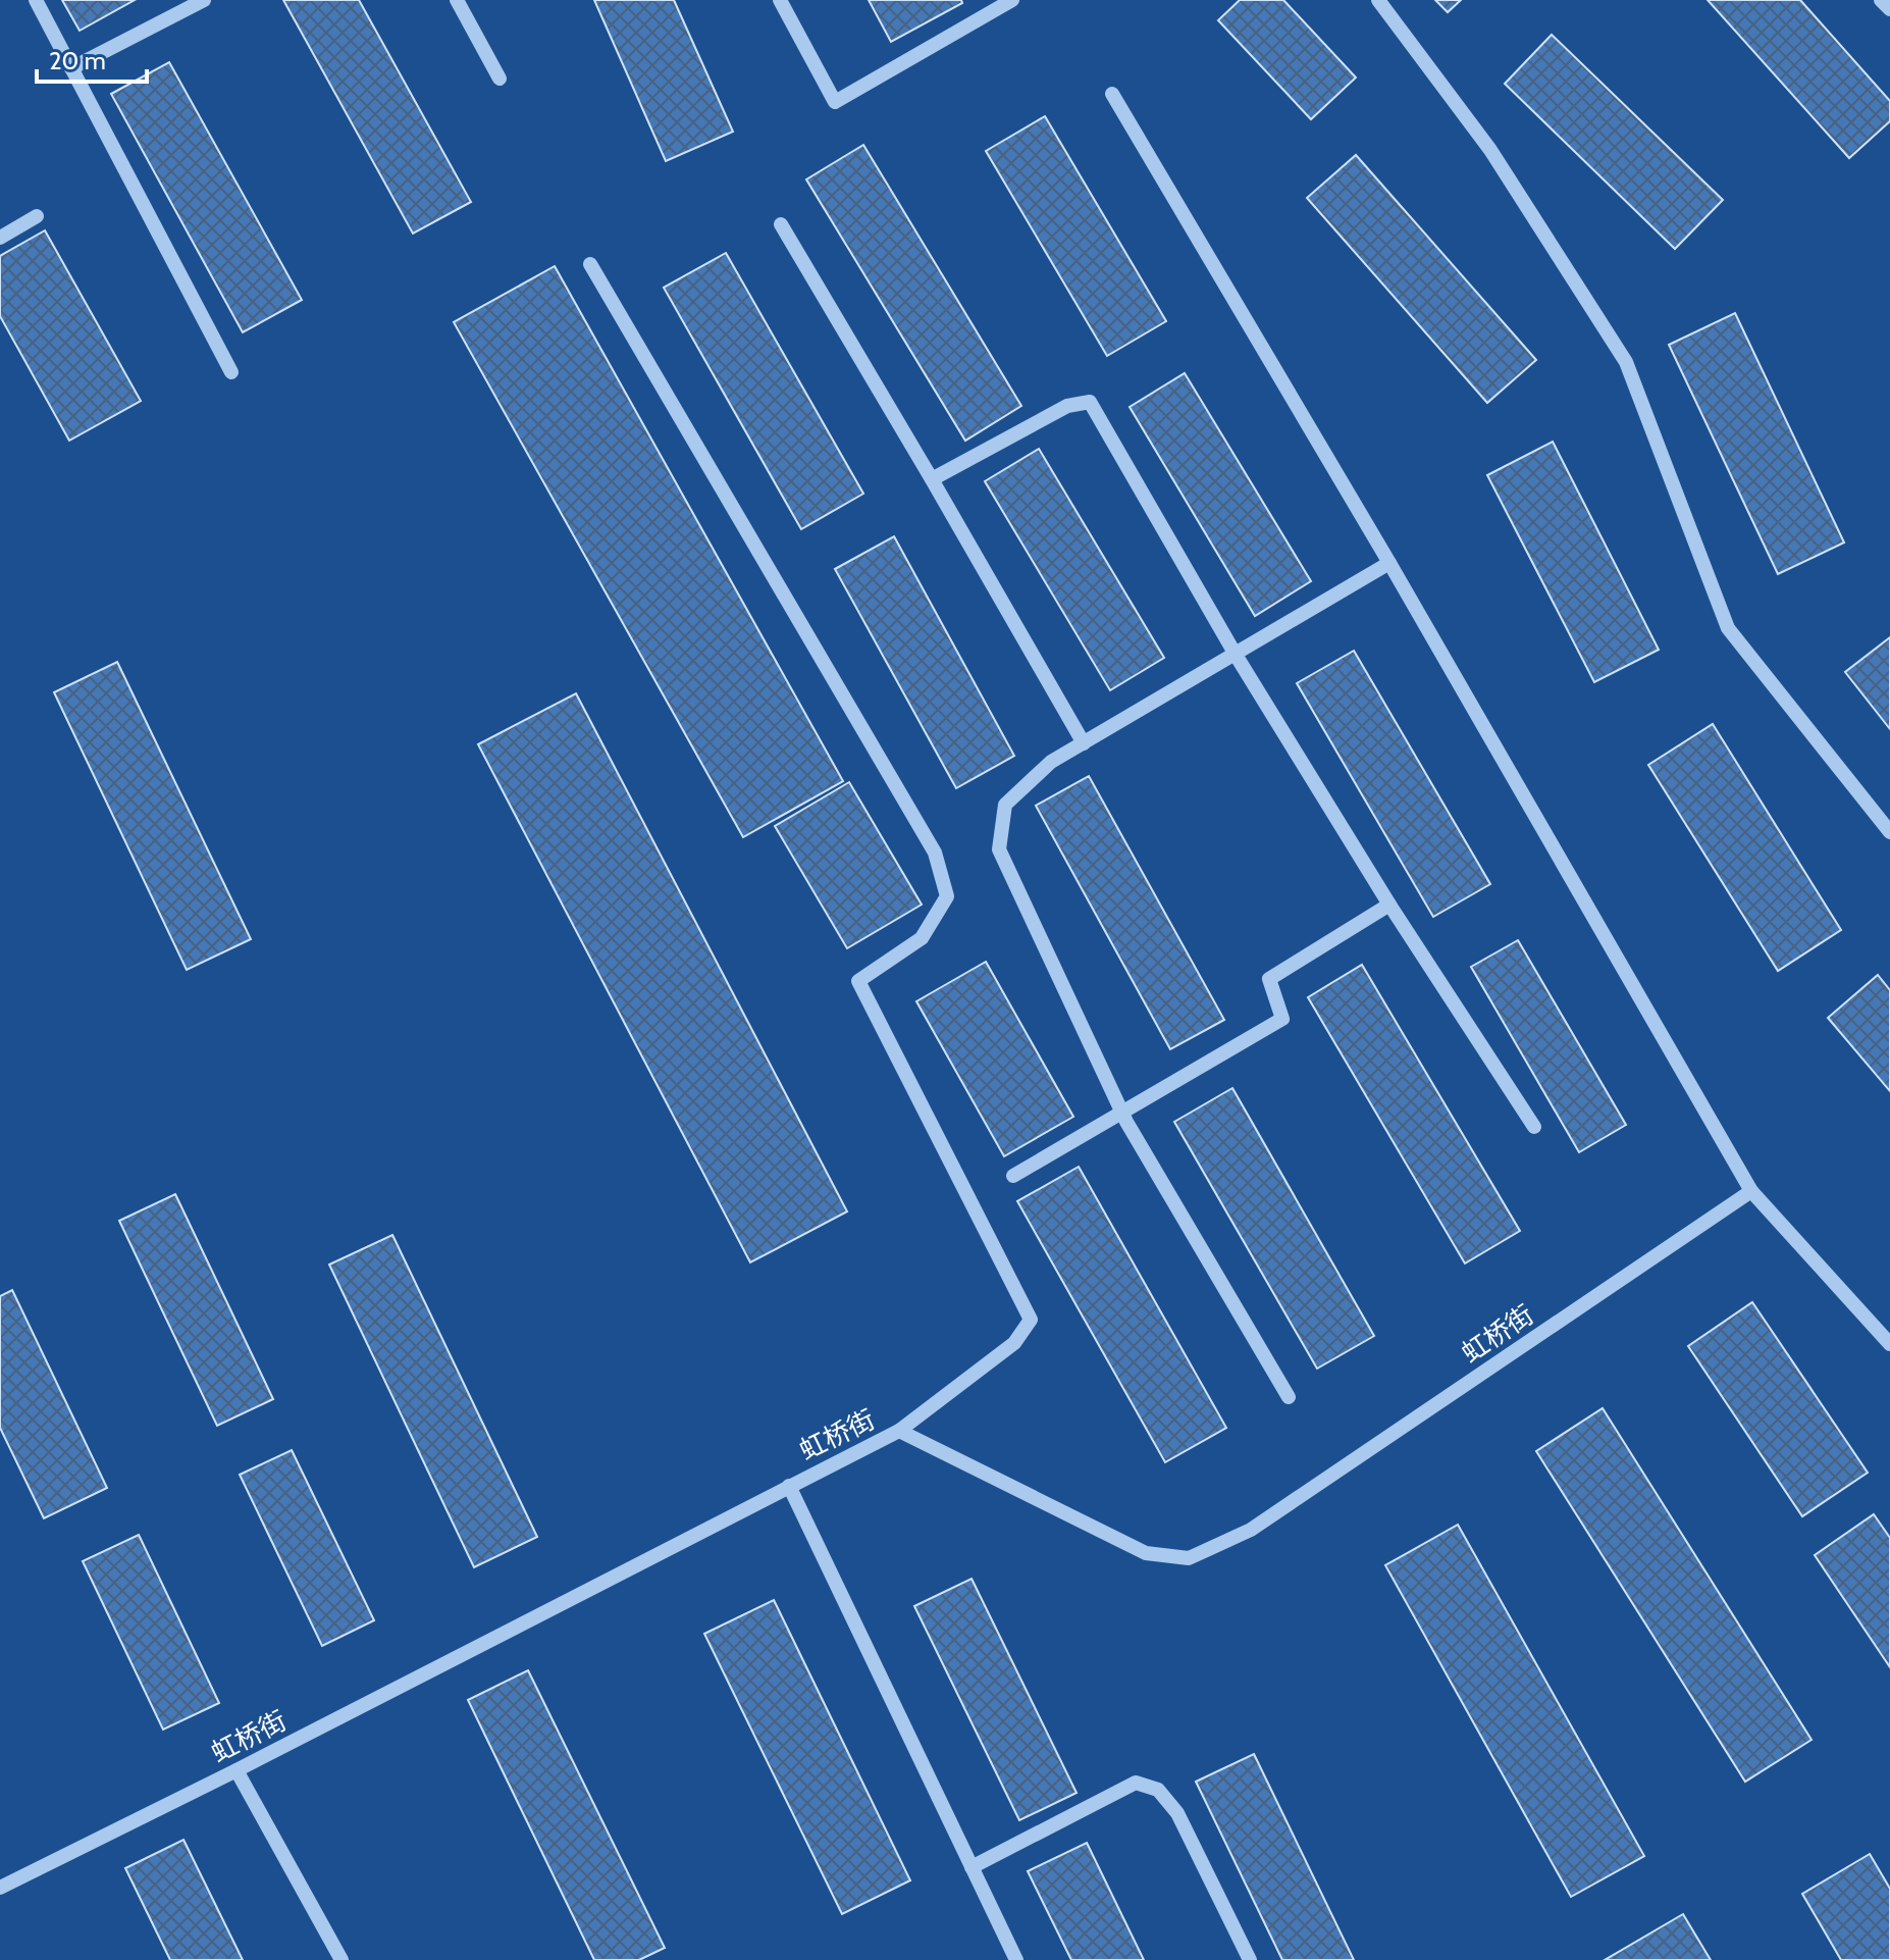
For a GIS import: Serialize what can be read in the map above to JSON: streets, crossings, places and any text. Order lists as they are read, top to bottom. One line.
{"streets":{"street":["虹桥街"]},"scale_bar":"20 m"}
